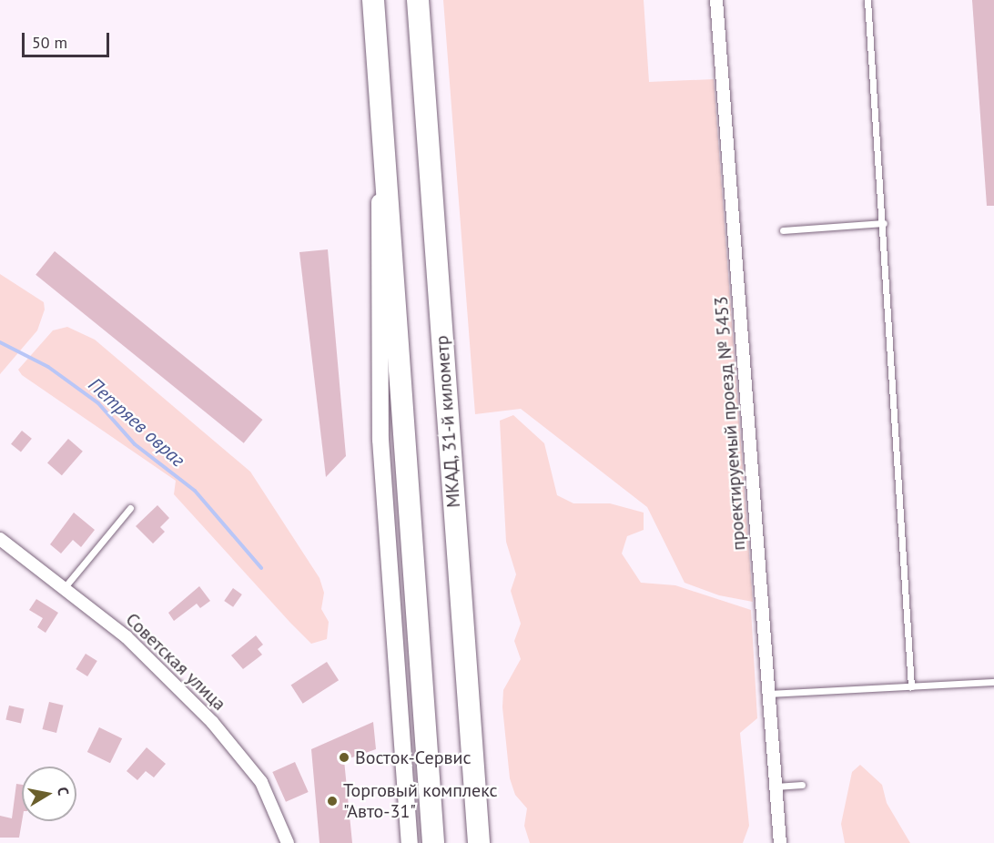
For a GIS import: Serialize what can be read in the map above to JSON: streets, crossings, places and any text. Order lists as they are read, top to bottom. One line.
{"streets":{"highway":["МКАД, 31-й километр"],"street":["проектируемый проезд № 5453","Советская улица"]},"water":["Петряев овраг"],"places":["Восток-Сервис","Торговый комплекс \"Авто-31\""],"scale_bar":"50 m","north":"right"}
